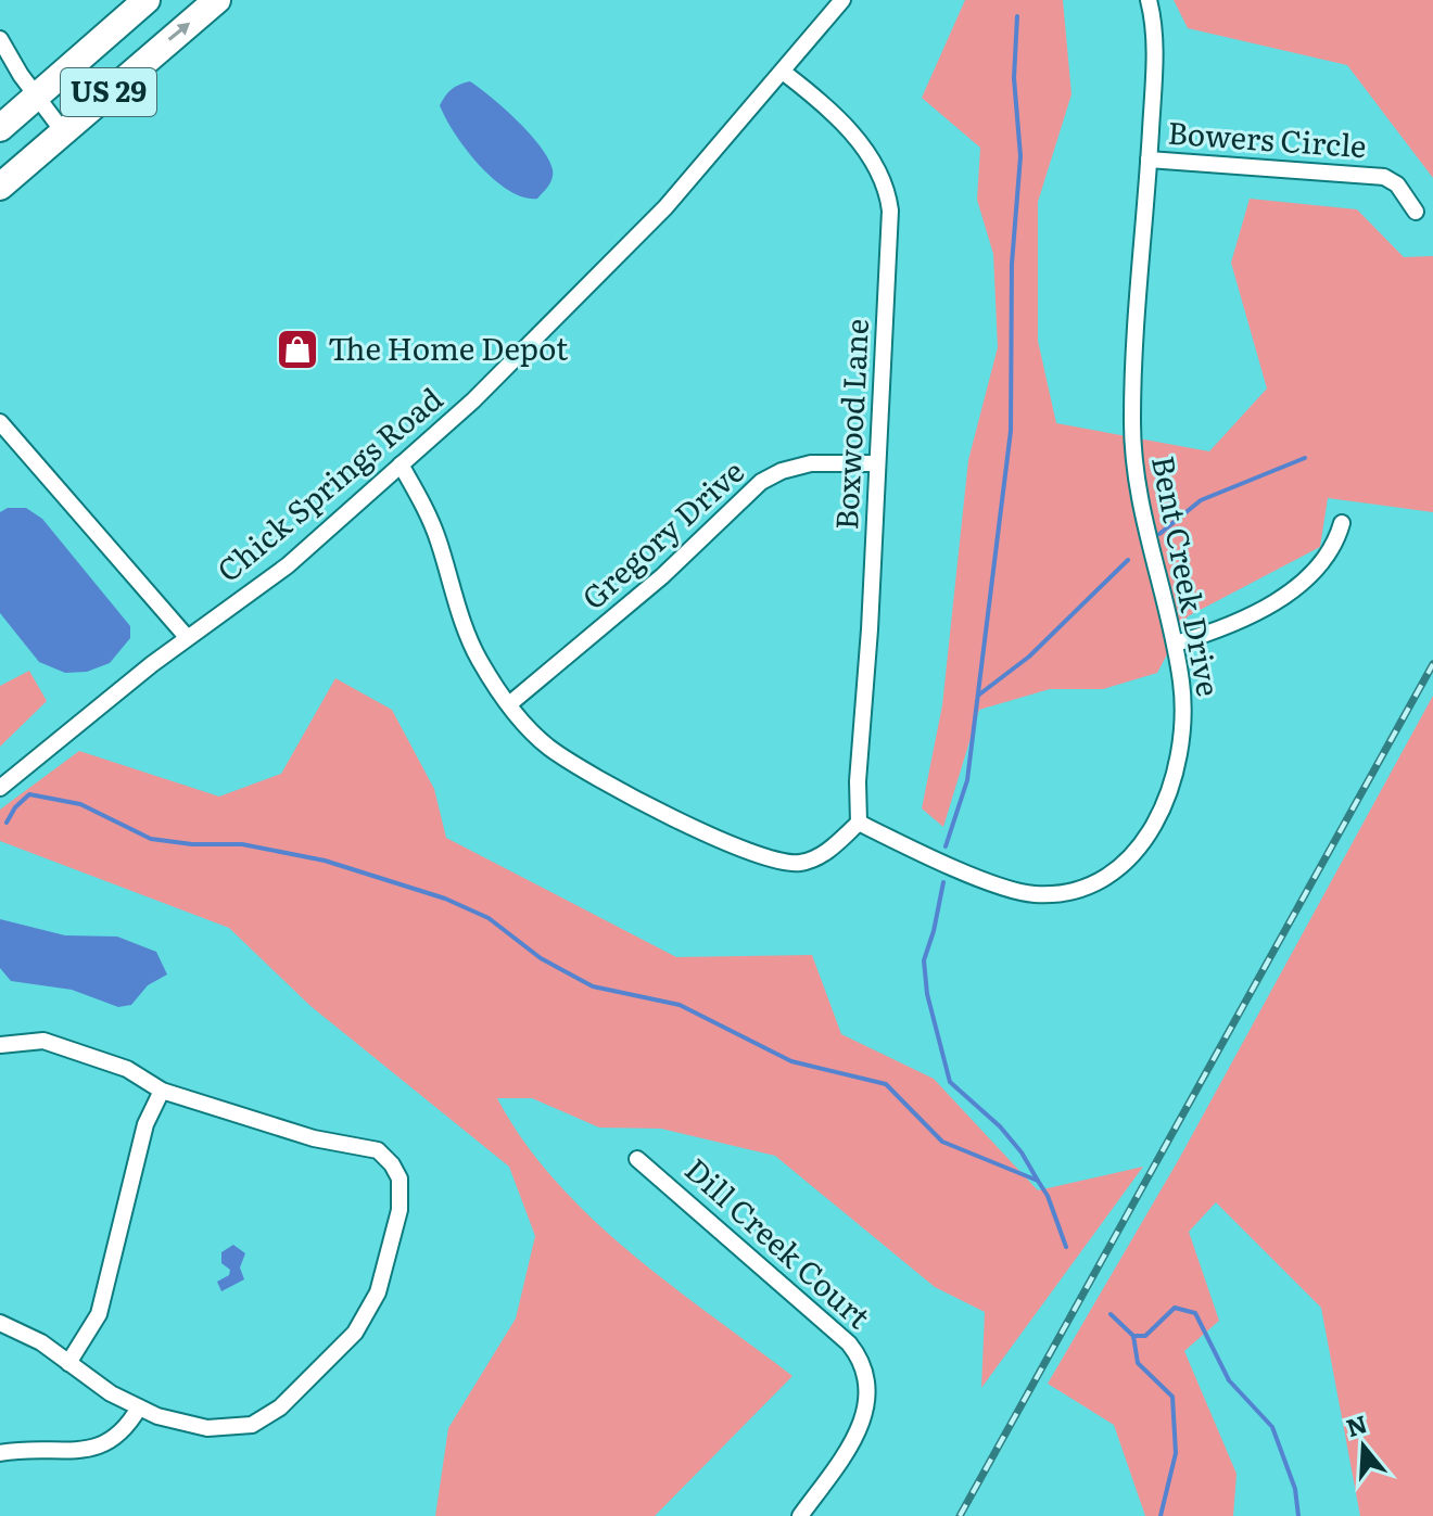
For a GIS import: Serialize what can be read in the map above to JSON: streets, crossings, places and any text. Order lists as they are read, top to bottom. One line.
{"streets":{"main road":["US 29"],"street":["Bowers Circle","Boxwood Lane","Chick Springs Road","Gregory Drive","Bent Creek Drive","Dill Creek Court"]},"crossings":[["Bowers Circle","Bent Creek Drive"],["Boxwood Lane","Chick Springs Road"],["Boxwood Lane","Gregory Drive"],["Boxwood Lane","Bent Creek Drive"]],"places":{"shop":["The Home Depot"]},"north":"top"}
